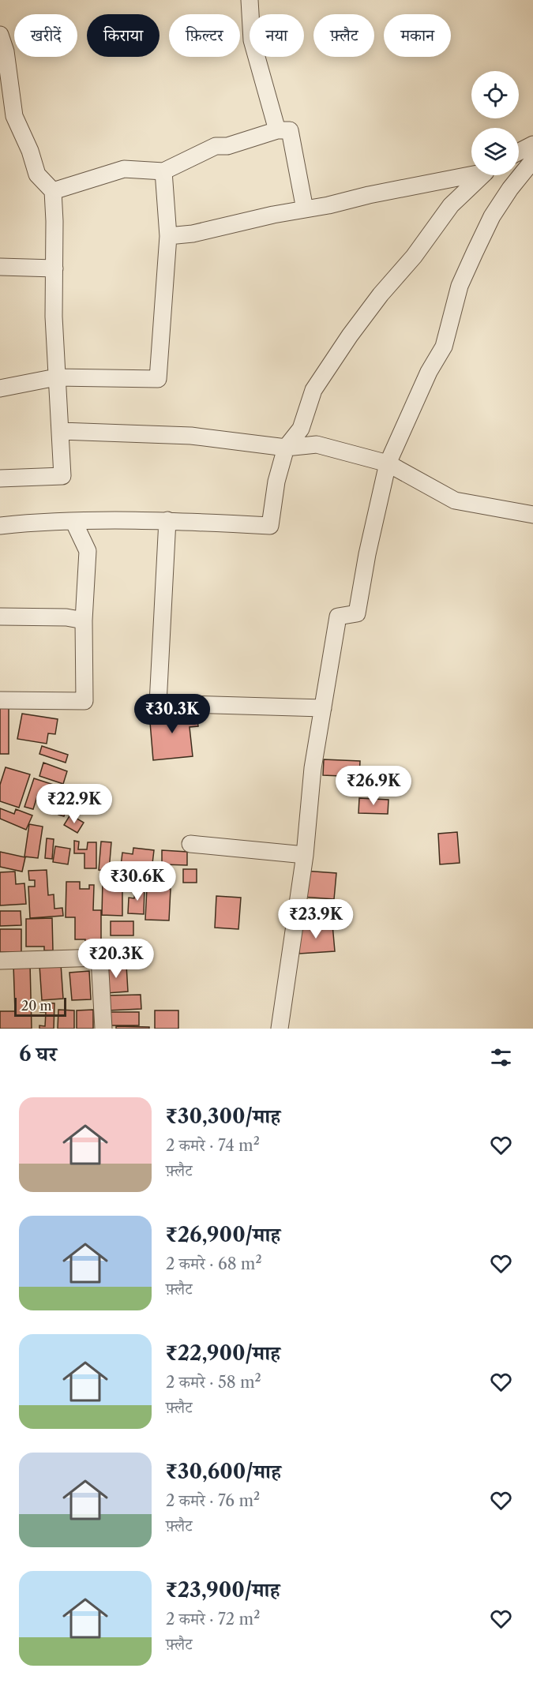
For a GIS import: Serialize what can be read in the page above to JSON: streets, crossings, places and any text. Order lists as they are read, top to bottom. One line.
{"scale_bar":"20 m","page":{"chip":["खरीदें","किराया","फ़िल्टर","नया","फ़्लैट","मकान"],"price":["₹30.3K","₹26.9K","₹22.9K","₹30.6K","₹23.9K","₹20.3K"],"scale":"20 m","heading":"6 घर","list":[{"name":"₹30,300/माह","note":"2 कमरे · 74 m² · फ़्लैट"},{"name":"₹26,900/माह","note":"2 कमरे · 68 m² · फ़्लैट"},{"name":"₹22,900/माह","note":"2 कमरे · 58 m² · फ़्लैट"},{"name":"₹30,600/माह","note":"2 कमरे · 76 m² · फ़्लैट"},{"name":"₹23,900/माह","note":"2 कमरे · 72 m² · फ़्लैट"}]}}
